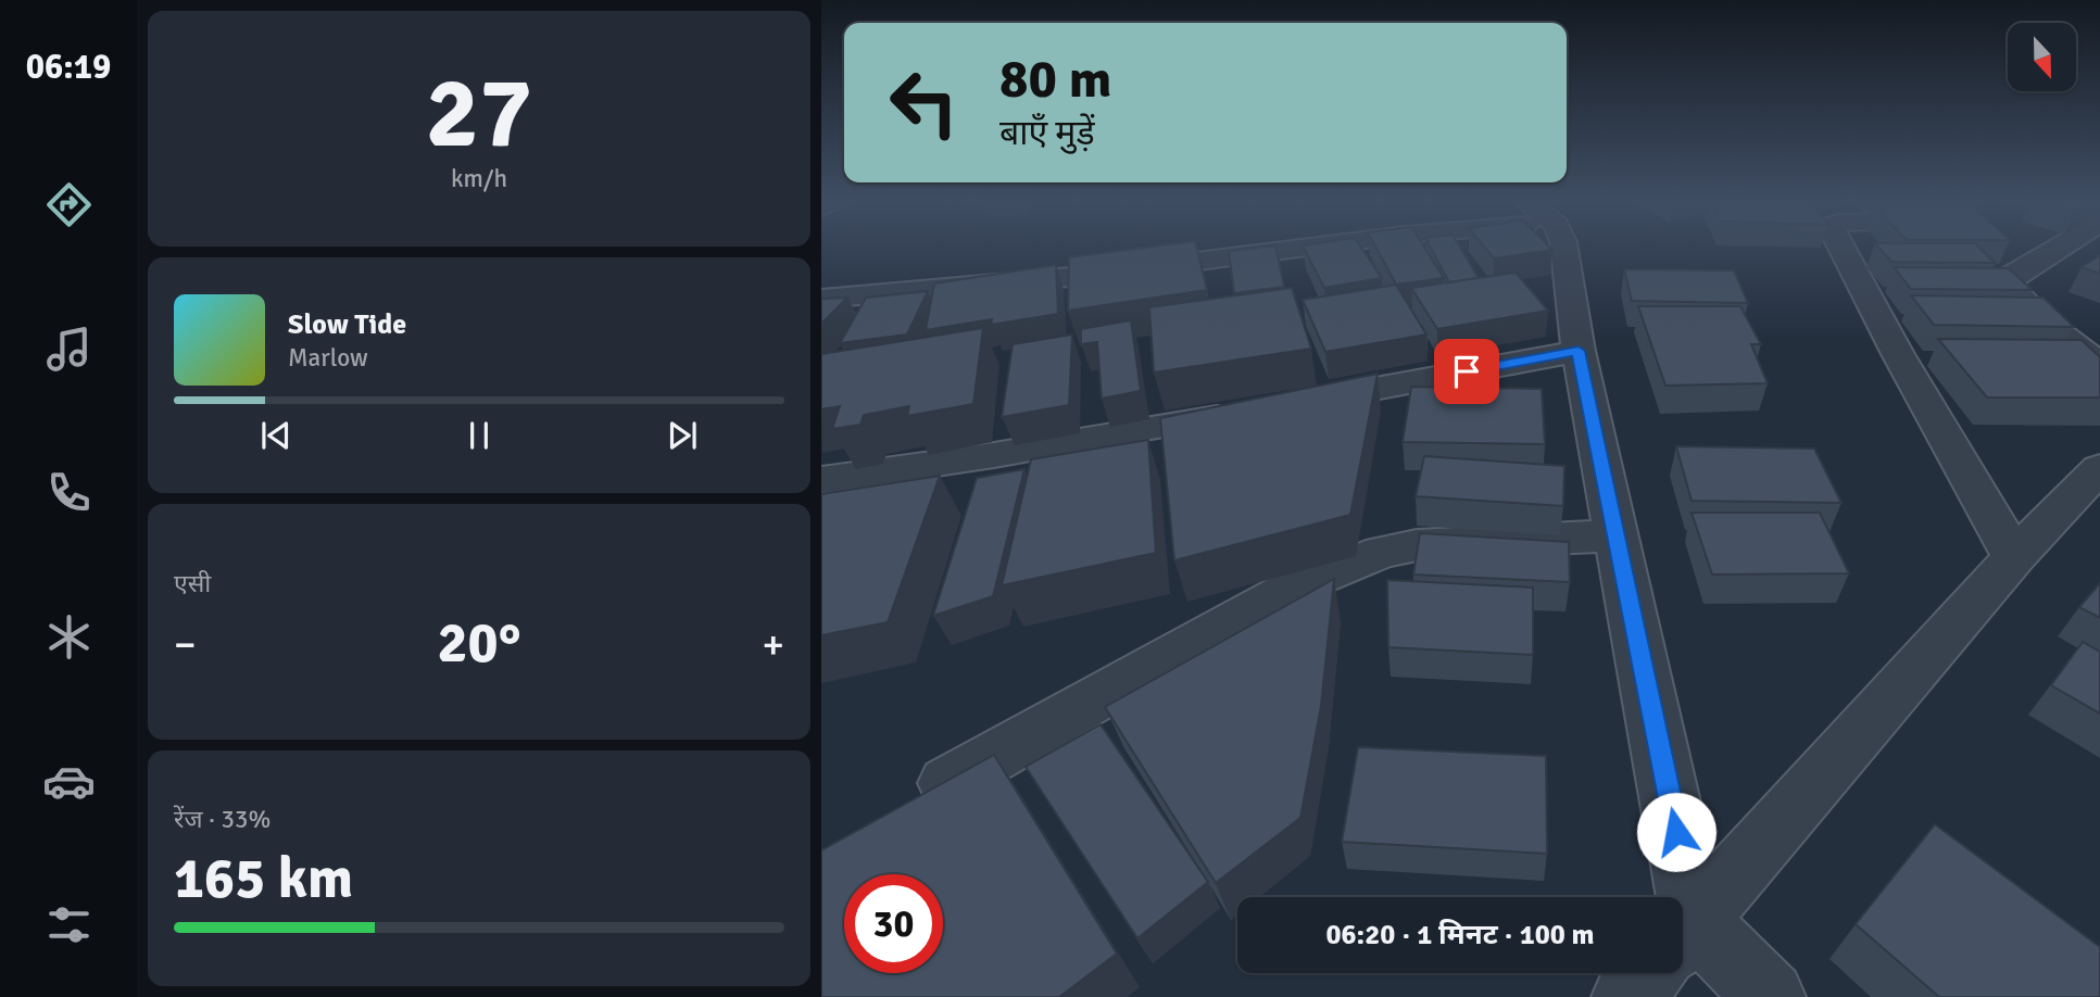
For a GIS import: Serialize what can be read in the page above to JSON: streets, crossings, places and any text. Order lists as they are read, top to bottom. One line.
{"north":"bottom","page":{"tabs":"06:19","tile":[["27","km/h"],"एसी",["रेंज · 33%","165 km"]],"turn":["80 m","बाएँ मुड़ें"],"song":["Slow Tide","Marlow"],"heat":["−","20°","+"],"limit":"30","trip":"06:20 · 1 मिनट · 100 m"}}
